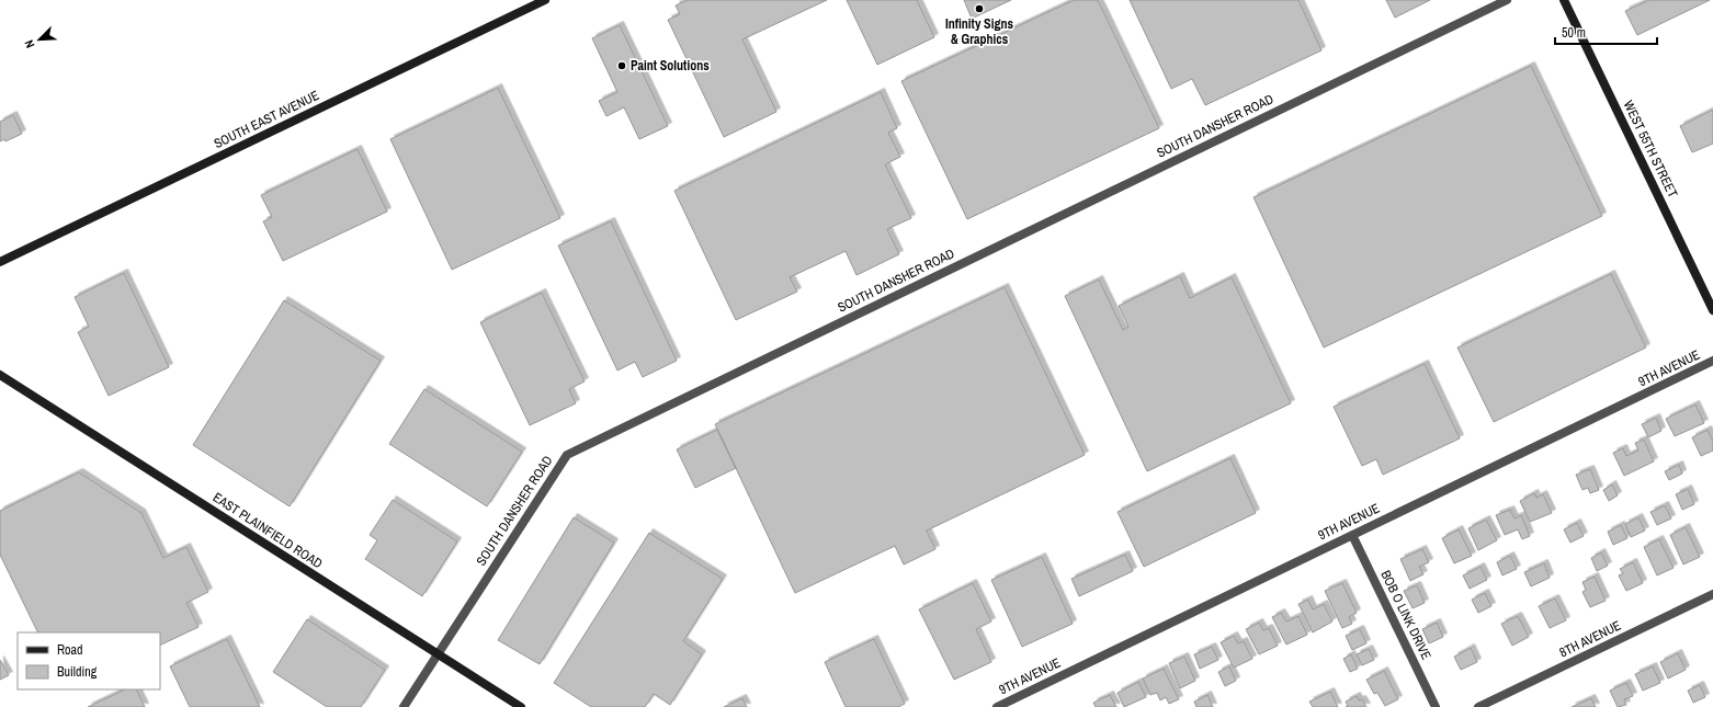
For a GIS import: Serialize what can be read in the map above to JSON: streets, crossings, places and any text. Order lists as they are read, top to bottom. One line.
{"streets":{"main road":["SOUTH EAST AVENUE","WEST 55TH STREET","EAST PLAINFIELD ROAD"],"street":["SOUTH DANSHER ROAD","9TH AVENUE","BOB O LINK DRIVE","8TH AVENUE"]},"crossings":[["SOUTH DANSHER ROAD","EAST PLAINFIELD ROAD"],["9TH AVENUE","BOB O LINK DRIVE"]],"places":["Infinity Signs & Graphics","Paint Solutions"],"legend":["Road","Building"],"scale_bar":"50 m","north":"bottom left"}
